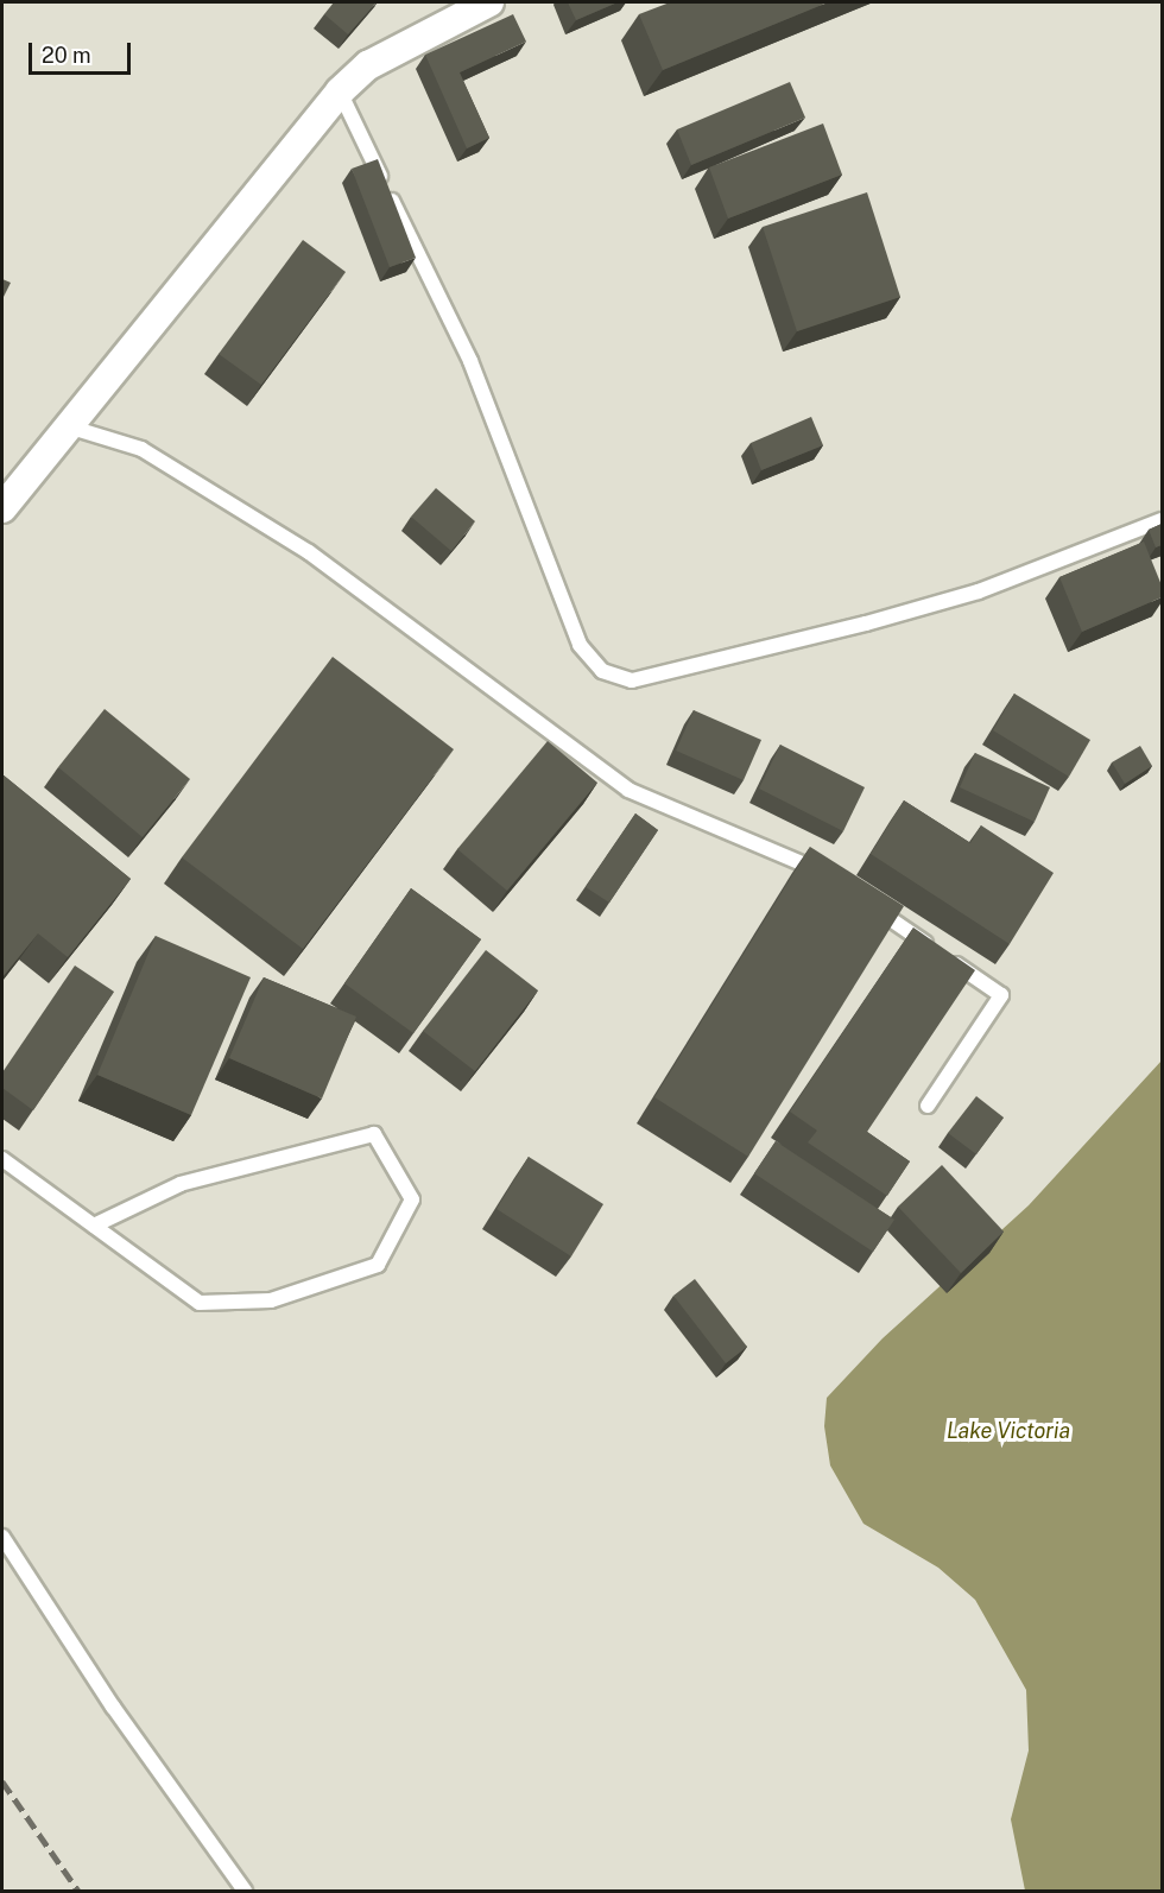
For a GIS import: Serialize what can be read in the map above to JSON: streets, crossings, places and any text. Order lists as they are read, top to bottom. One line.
{"water":["Lake Victoria"],"scale_bar":"20 m"}
